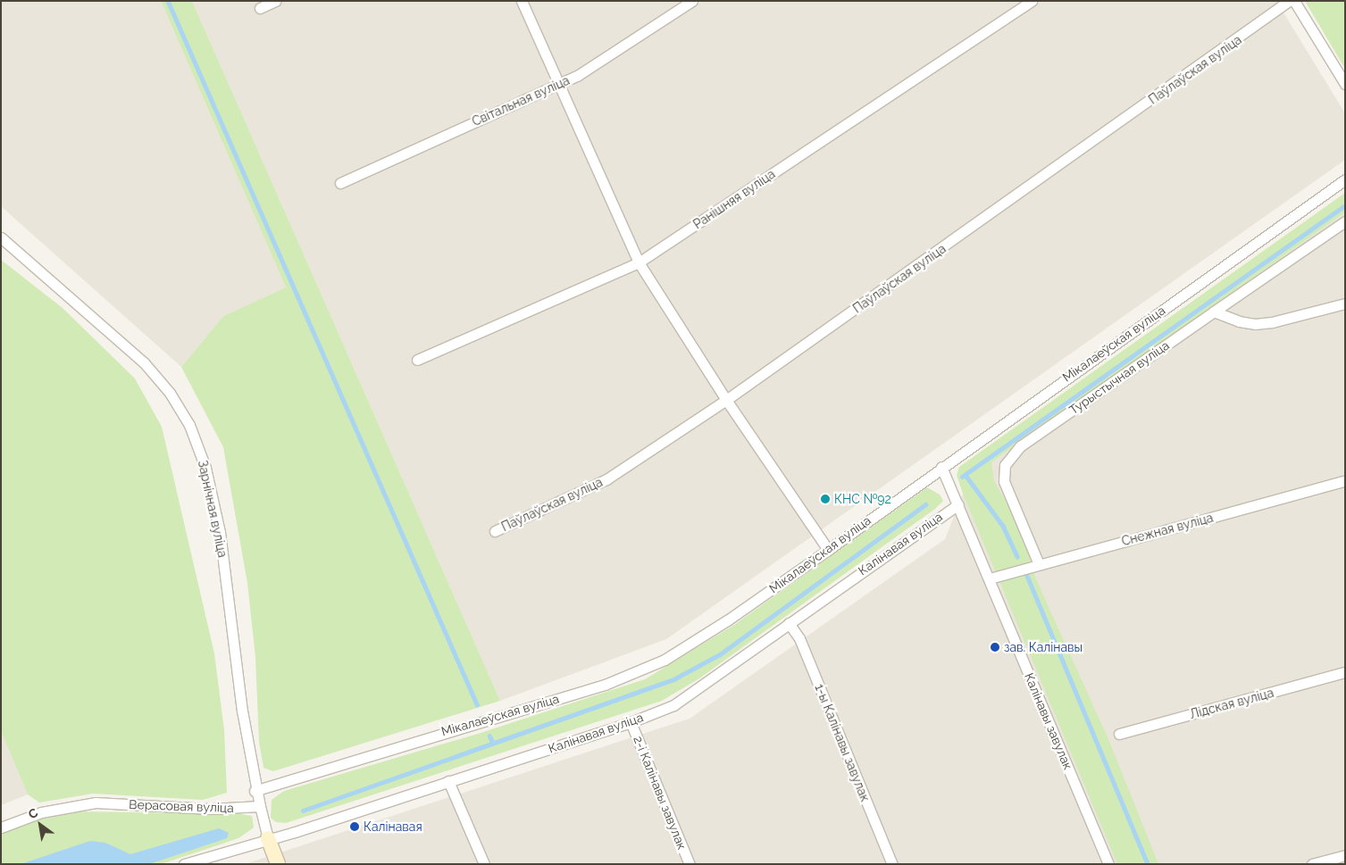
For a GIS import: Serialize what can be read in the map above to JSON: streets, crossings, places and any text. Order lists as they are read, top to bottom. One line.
{"streets":{"street":["Паўлаўская вуліца","Світальная вуліца","Ранішняя вуліца","Мікалаеўская вуліца","Турыстычная вуліца","Зарнічная вуліца","Снежная вуліца","Калінавая вуліца","Лідская вуліца","Калінавы завулак","1-ы Калінавы завулак","2-і Калінавы завулак","Верасовая вуліца"]},"crossings":[["Мікалаеўская вуліца","Зарнічная вуліца"],["Мікалаеўская вуліца","Калінавы завулак"],["Турыстычная вуліца","Снежная вуліца"],["Зарнічная вуліца","Верасовая вуліца"],["Снежная вуліца","Калінавы завулак"],["Калінавая вуліца","Калінавы завулак"],["Калінавая вуліца","1-ы Калінавы завулак"],["Калінавая вуліца","2-і Калінавы завулак"]],"places":["КНС №92","зав. Калінавы","Калінавая"],"north":"top left"}
